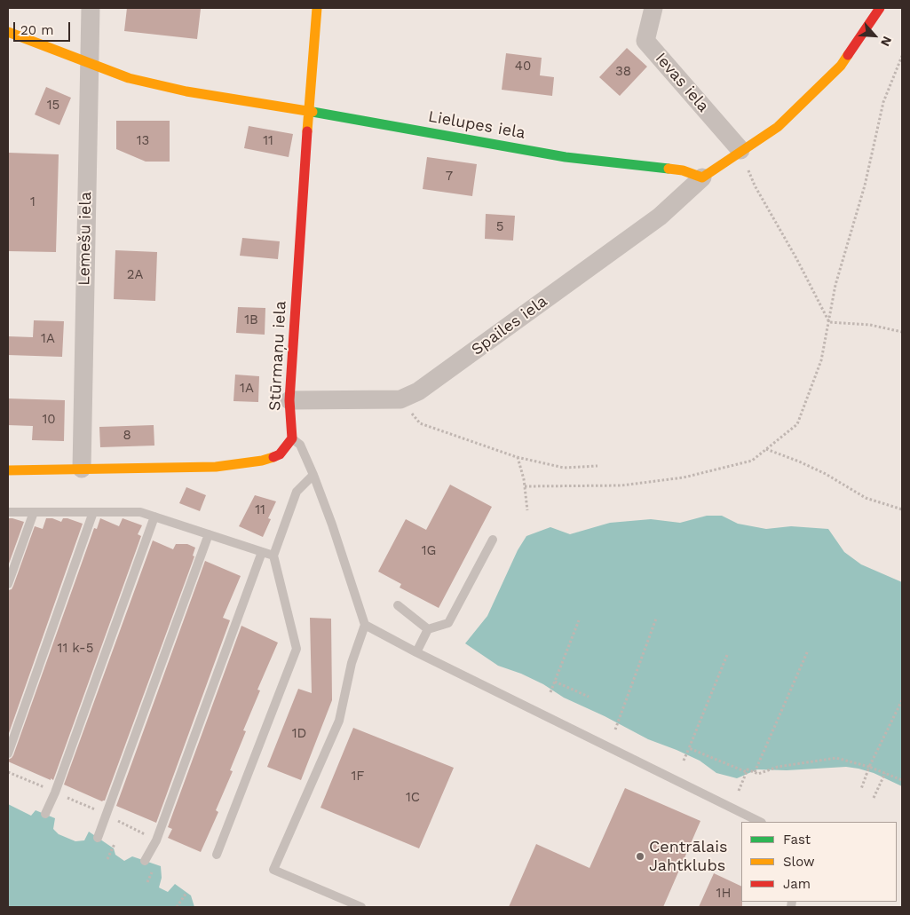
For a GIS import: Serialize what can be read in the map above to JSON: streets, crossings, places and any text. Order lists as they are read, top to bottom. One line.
{"streets":{"street":["Ievas iela","Lielupes iela","Lemešu iela","Spailes iela","Stūrmaņu iela"]},"crossings":[["Lielupes iela","Lemešu iela"],["Lielupes iela","Spailes iela"],["Lielupes iela","Stūrmaņu iela"],["Spailes iela","Stūrmaņu iela"]],"places":["Centrālais Jahtklubs"],"house_numbers":["40","38","15","13","11","7","1","5","2A","1B","1A","1A","10","8","11","1G","11 k-5","1D","1F","1C","1H"],"legend":["Fast","Slow","Jam"],"scale_bar":"20 m","north":"bottom right"}
